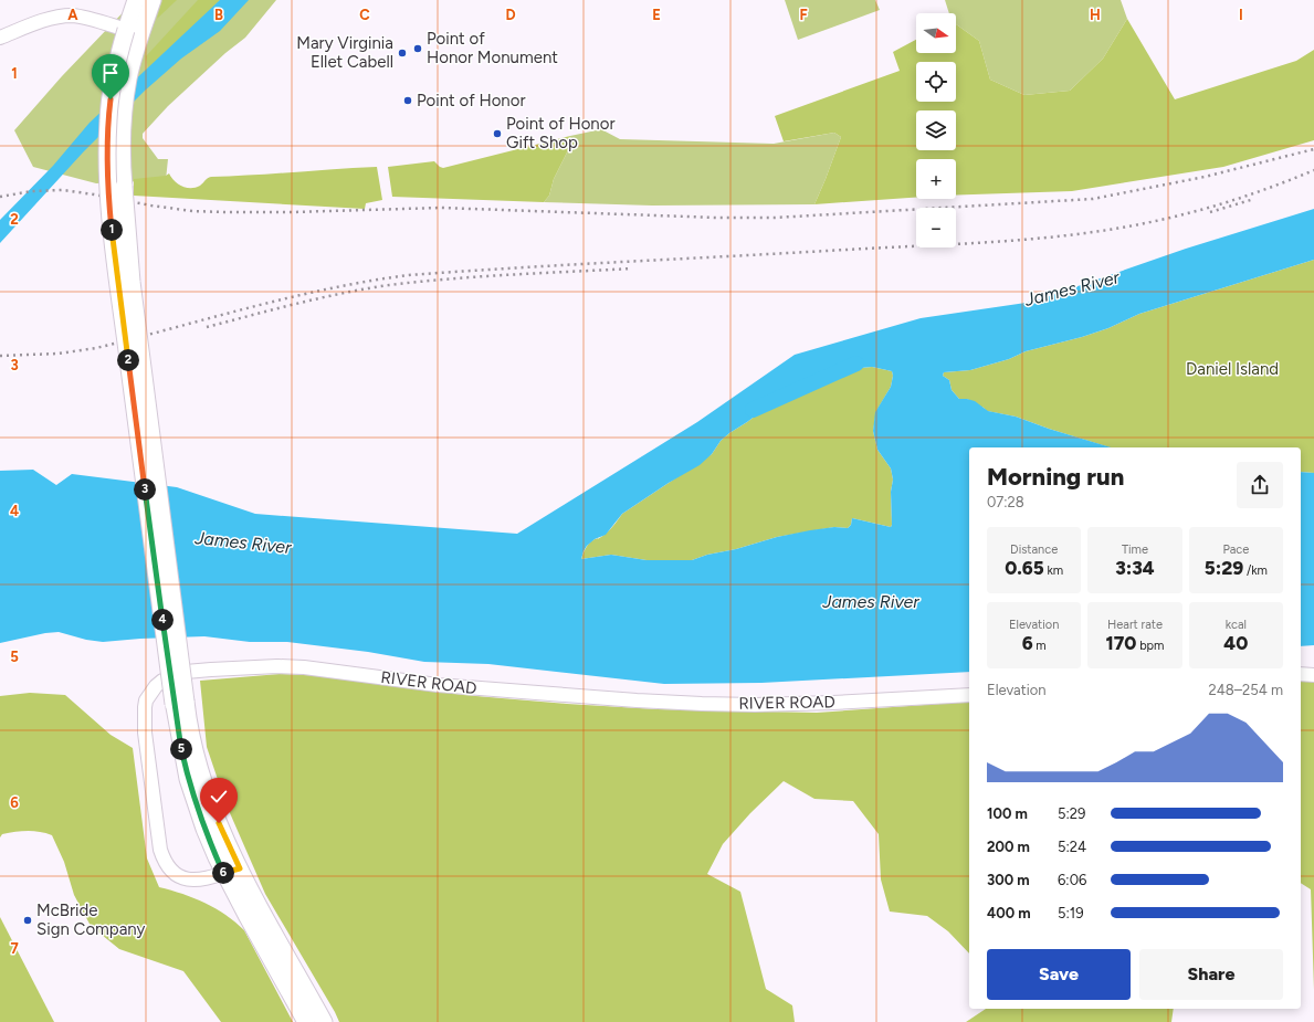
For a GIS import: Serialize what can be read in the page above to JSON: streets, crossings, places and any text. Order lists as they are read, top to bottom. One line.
{"streets":{"street":["RIVER ROAD"]},"water":["James River"],"parks":["Daniel Island"],"places":["Point of Honor Monument","Mary Virginia Ellet Cabell","Point of Honor","Point of Honor Gift Shop","McBride Sign Company"],"north":"right","page":{"map_buttons":["+","−"],"pins":["1","2","3","4","5","6"],"heading":["Morning run","07:28"],"stats":[["Distance","0.65 km"],["Time","3:34"],["Pace","5:29 /km"],["Elevation","6 m"],["Heart rate","170 bpm"],["kcal","40"]],"chart":["Elevation","248–254 m"],"list":[{"name":"100 m","note":"5:29"},{"name":"200 m","note":"5:24"},{"name":"300 m","note":"6:06"},{"name":"400 m","note":"5:19"}],"buttons":["Save","Share"]},"grid":{"columns":["A","B","C","D","E","F","H","I"],"rows":["1","2","3","4","5","6","7"]}}
